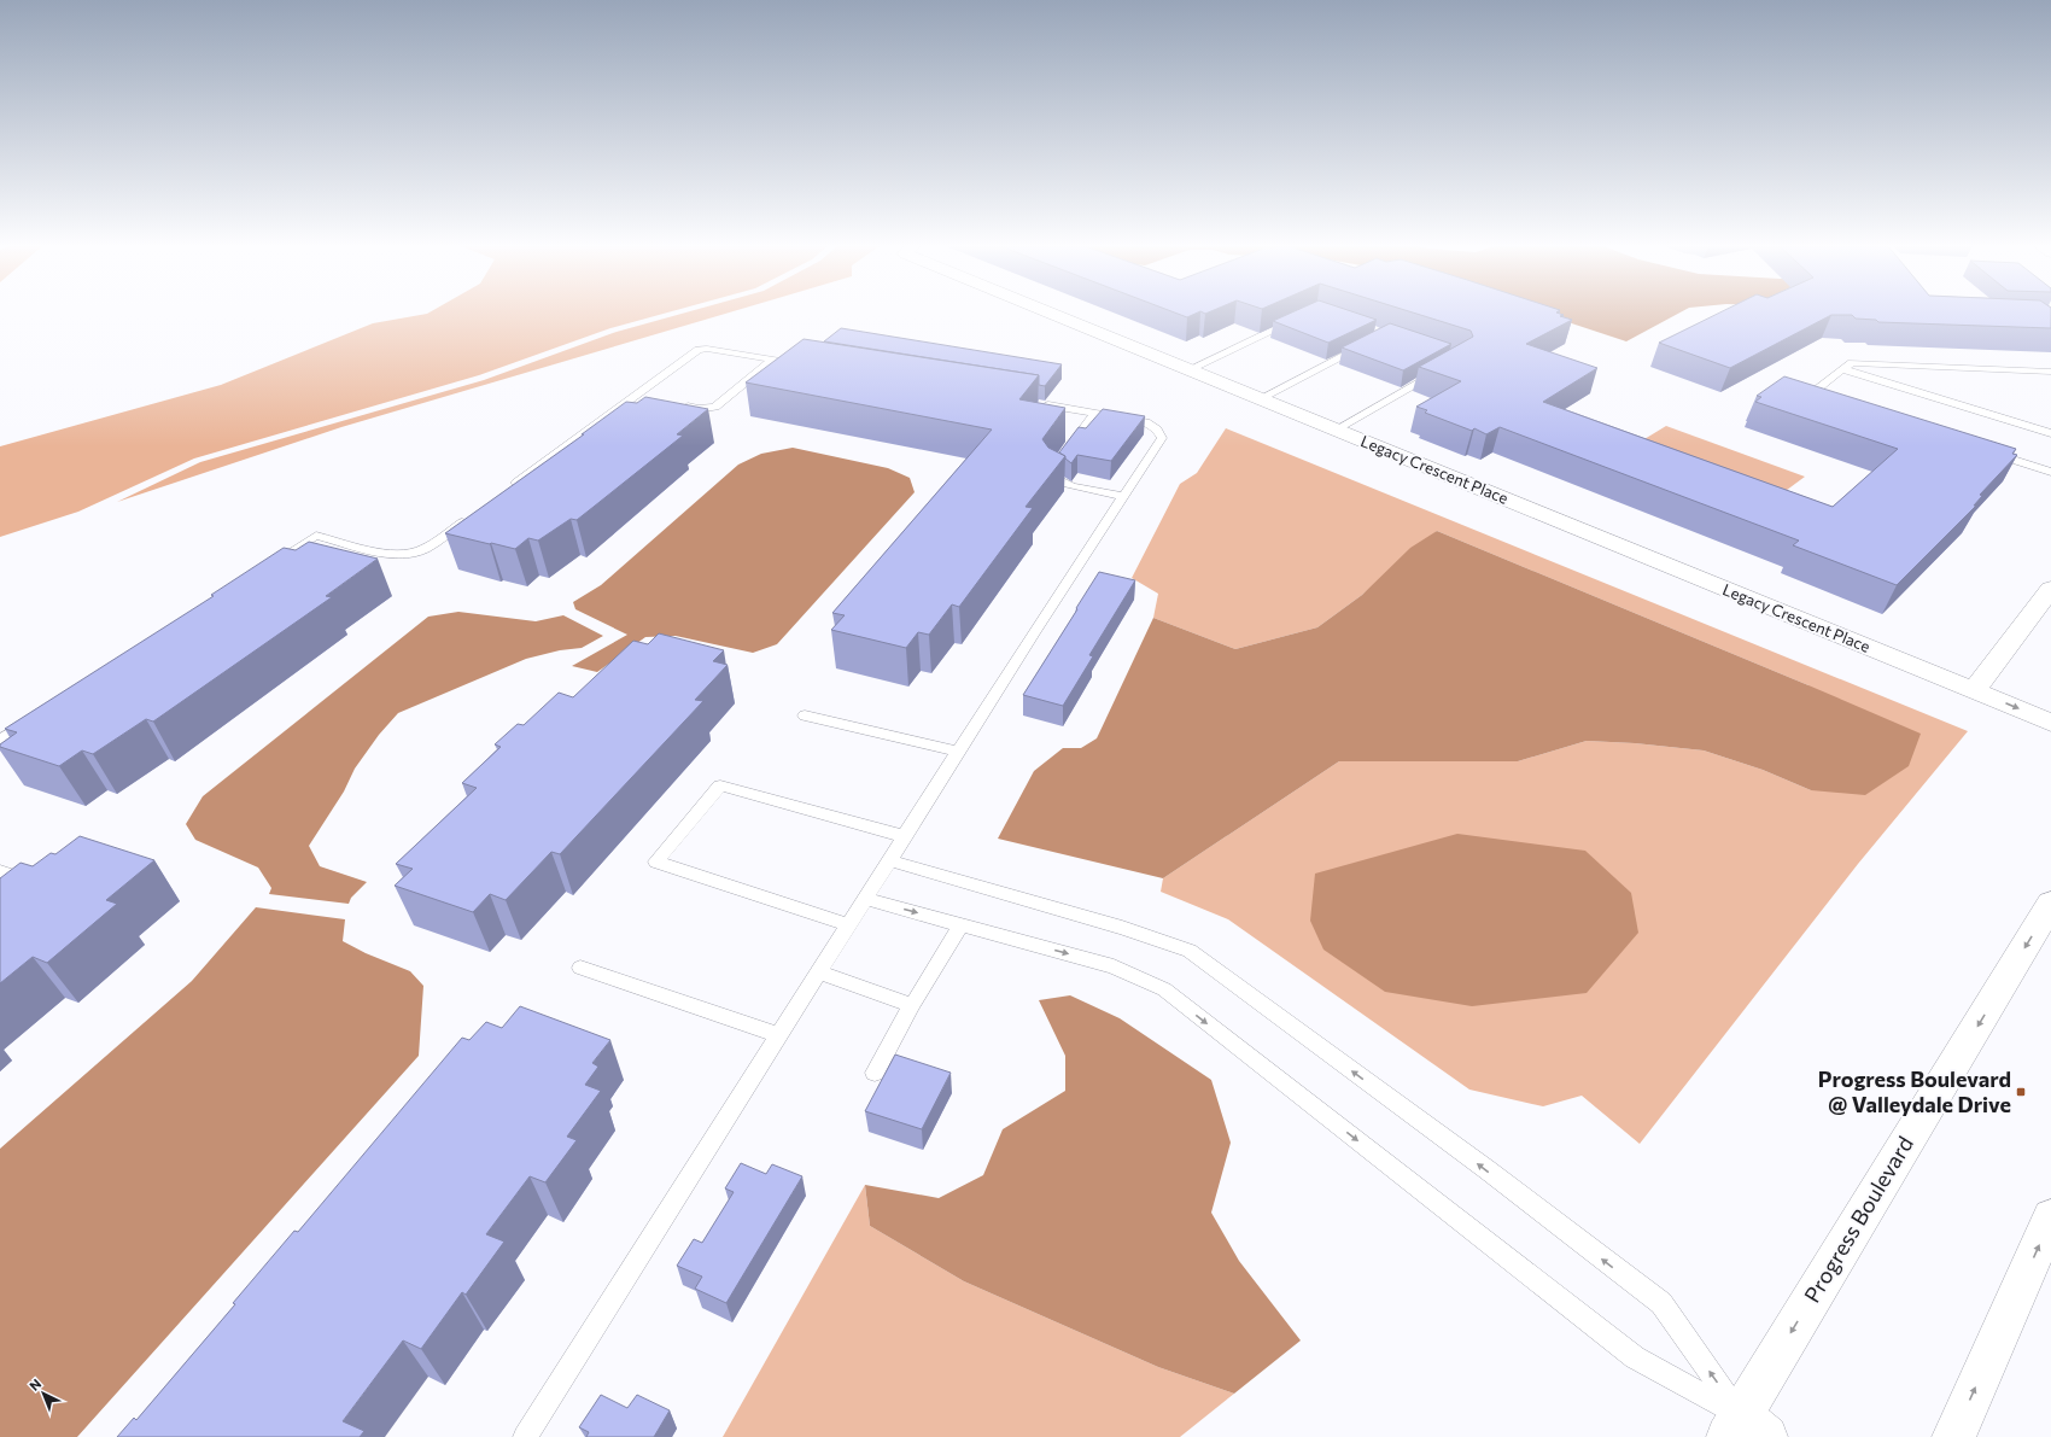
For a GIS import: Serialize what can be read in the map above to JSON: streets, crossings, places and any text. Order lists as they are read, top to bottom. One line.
{"streets":{"street":["Legacy Crescent Place","Progress Boulevard"]},"places":{"transit":["Progress Boulevard @ Valleydale Drive"]},"north":"top left"}
